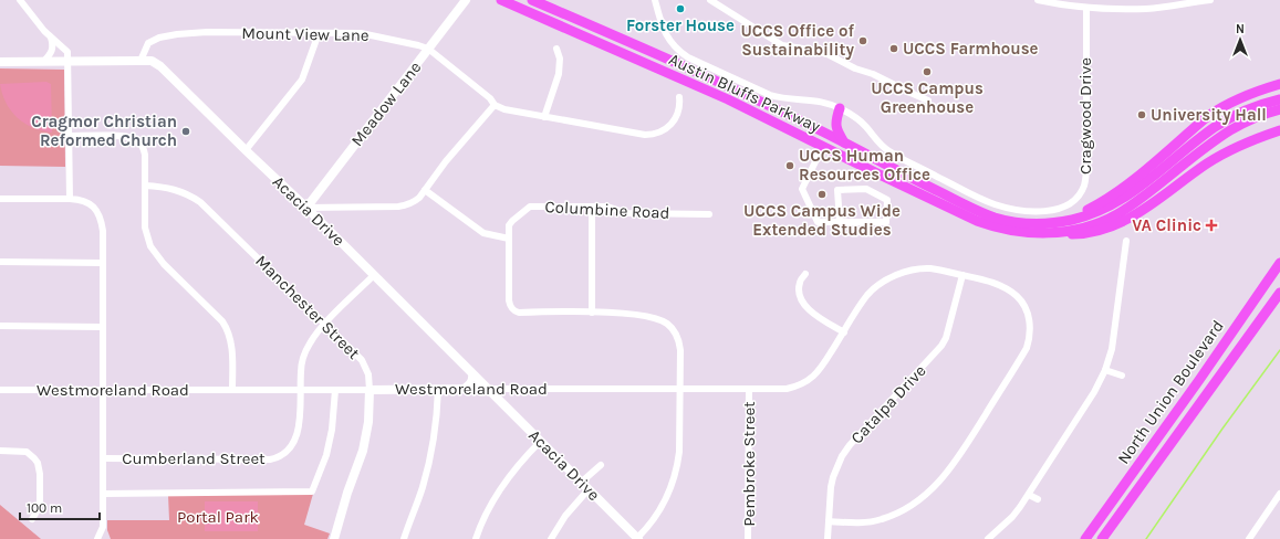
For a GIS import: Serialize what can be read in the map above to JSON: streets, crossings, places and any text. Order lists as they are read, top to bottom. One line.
{"streets":{"main road":["Austin Bluffs Parkway","North Union Boulevard"],"street":["Mount View Lane","Meadow Lane","Cragwood Drive","Columbine Road","Acacia Drive","Manchester Street","Westmoreland Road","Catalpa Drive","Cumberland Street","Pembroke Street"]},"crossings":[["Mount View Lane","Meadow Lane"],["Mount View Lane","Acacia Drive"],["Meadow Lane","Acacia Drive"],["Acacia Drive","Westmoreland Road"],["Acacia Drive","Cumberland Street"],["Manchester Street","Westmoreland Road"],["Manchester Street","Cumberland Street"],["Westmoreland Road","Catalpa Drive"],["Westmoreland Road","Cumberland Street"],["Westmoreland Road","Pembroke Street"]],"parks":["Portal Park"],"places":{"other":["Forster House","UCCS Office of Sustainability","UCCS Farmhouse","UCCS Campus Greenhouse","University Hall","Cragmor Christian Reformed Church","UCCS Human Resources Office","UCCS Campus Wide Extended Studies"],"health":["VA Clinic"]},"scale_bar":"100 m","north":"top"}
